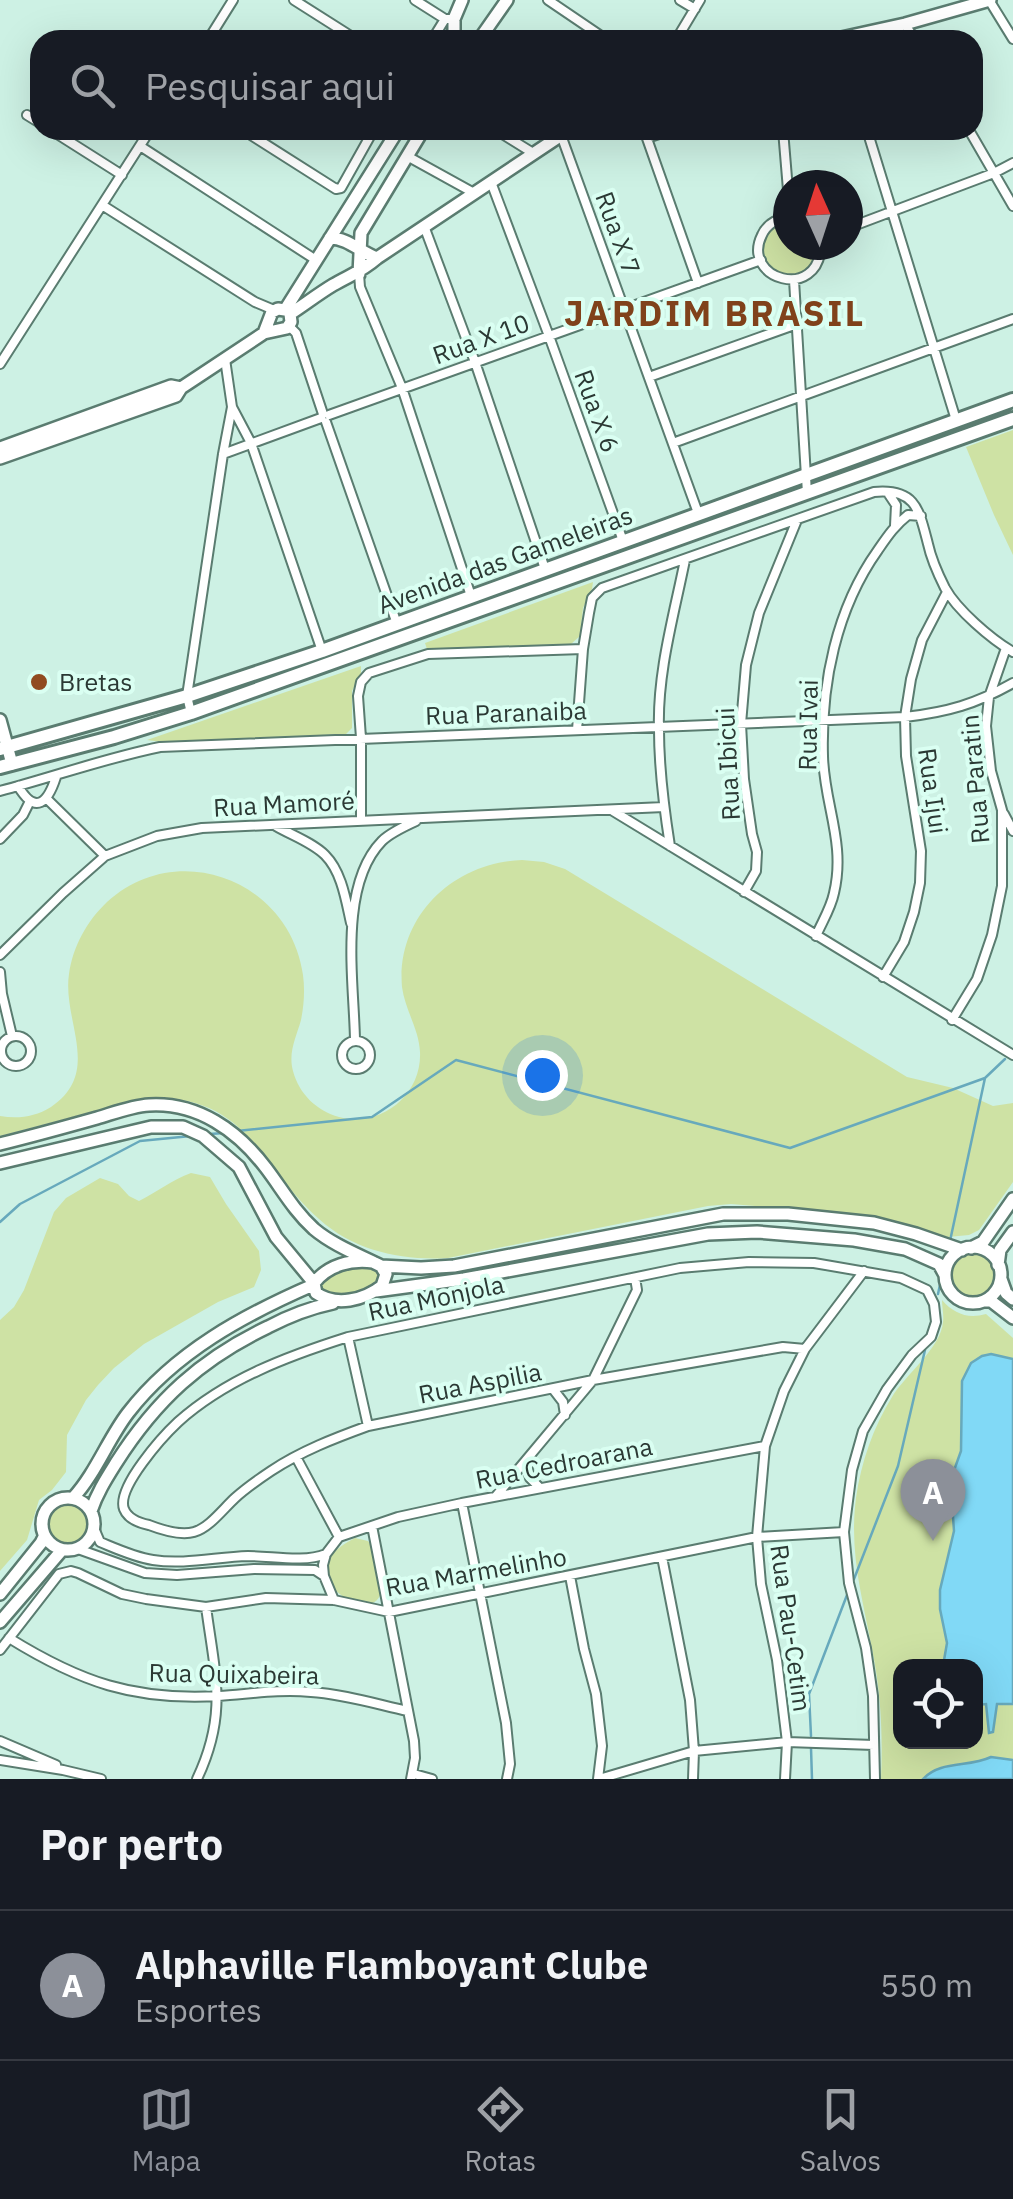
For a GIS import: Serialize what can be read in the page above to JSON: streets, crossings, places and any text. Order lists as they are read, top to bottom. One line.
{"streets":{"main road":["Avenida das Gameleiras"],"street":["Rua X 7","Rua X 10","Rua X 6","Rua Paranaiba","Rua Ivai","Rua Ibicui","Rua Paratin","Rua Ijui","Rua Mamoré","Rua Monjola","Rua Aspilia","Rua Cedroarana","Rua Marmelinho","Rua Pau-Cetim","Rua Quixabeira"]},"crossings":[["Rua X 7","Rua X 10"],["Rua X 7","Avenida das Gameleiras"],["Rua X 10","Rua X 6"],["Rua X 6","Avenida das Gameleiras"],["Rua Paranaiba","Rua Ivai"],["Rua Paranaiba","Rua Ibicui"],["Rua Paranaiba","Rua Paratin"],["Rua Paranaiba","Rua Ijui"],["Rua Monjola","Rua Aspilia"],["Rua Monjola","Rua Marmelinho"],["Rua Monjola","Rua Pau-Cetim"],["Rua Aspilia","Rua Pau-Cetim"],["Rua Cedroarana","Rua Pau-Cetim"],["Rua Marmelinho","Rua Pau-Cetim"],["Rua Marmelinho","Rua Quixabeira"]],"districts":["JARDIM BRASIL"],"places":["Bretas"],"north":"top","page":{"search":"Pesquisar aqui","pins":"A","heading":"Por perto","list":[{"mark":"A","name":"Alphaville Flamboyant Clube","note":"Esportes","value":"550 m"}],"nav":["Mapa","Rotas","Salvos"]}}
